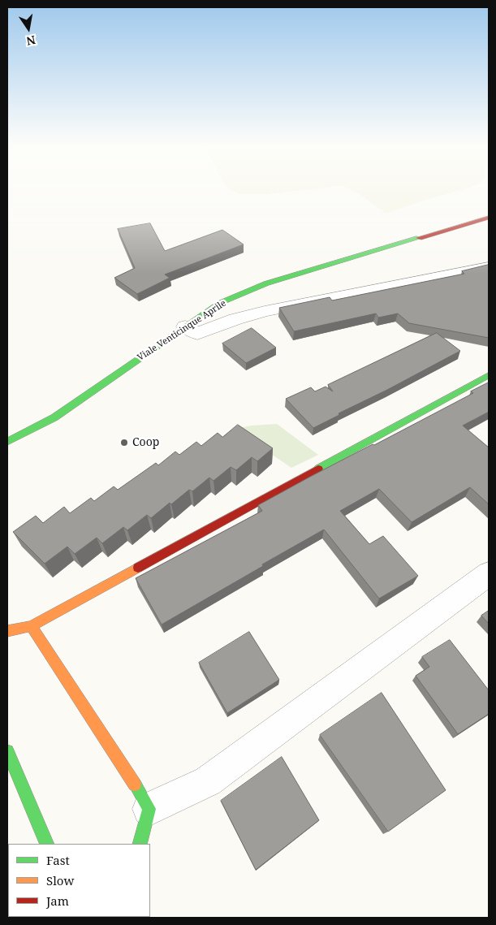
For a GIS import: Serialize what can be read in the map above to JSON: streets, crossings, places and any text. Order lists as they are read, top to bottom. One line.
{"streets":{"street":["Viale Venticinque Aprile"]},"places":["Coop"],"legend":["Fast","Slow","Jam"],"north":"bottom"}
